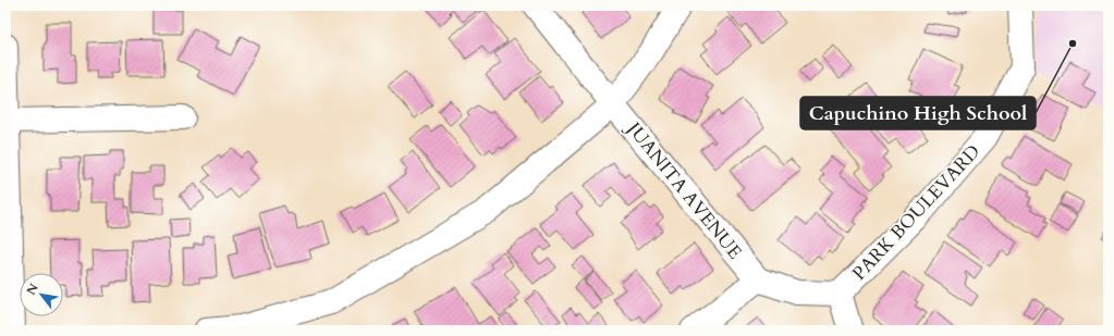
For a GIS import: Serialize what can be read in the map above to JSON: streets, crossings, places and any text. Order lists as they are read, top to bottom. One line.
{"streets":{"street":["JUANITA AVENUE","PARK BOULEVARD"]},"places":["Capuchino High School"],"north":"top left"}
